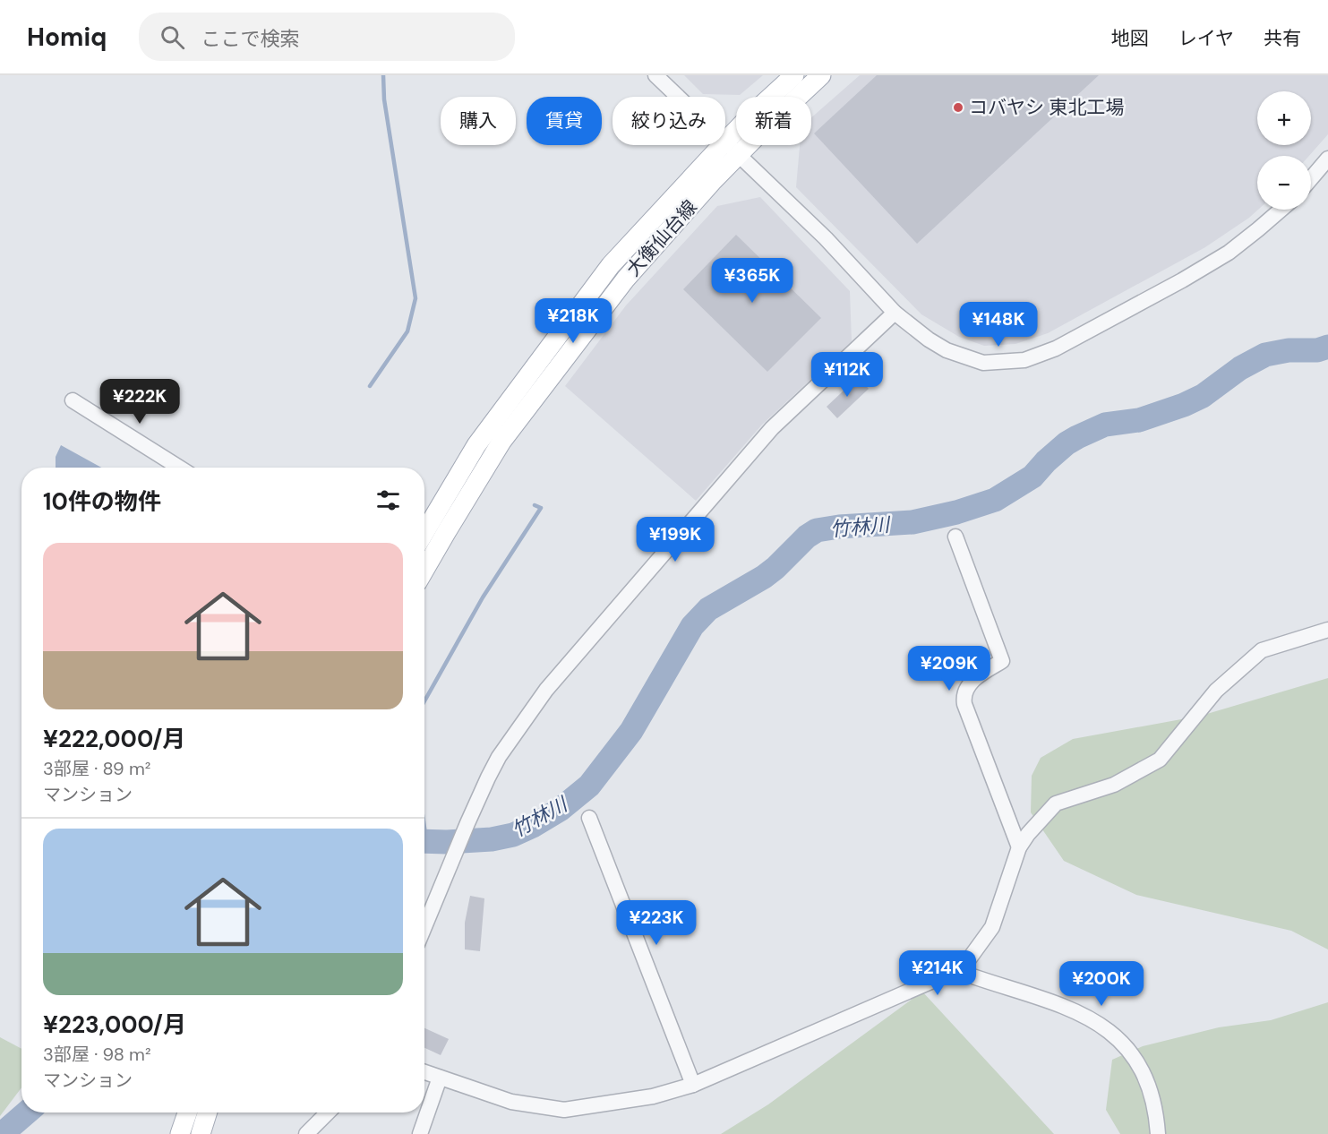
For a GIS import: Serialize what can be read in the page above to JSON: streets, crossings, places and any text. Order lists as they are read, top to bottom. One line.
{"streets":{"main road":["大衡仙台線"]},"water":["竹林川"],"places":["コバヤシ 東北工場"],"page":{"header":"Homiq","search":"ここで検索","nav":["地図","レイヤ","共有"],"map_buttons":["+","−"],"chip":["購入","賃貸","絞り込み","新着"],"price":["¥365K","¥218K","¥148K","¥112K","¥222K","¥199K","¥209K","¥223K","¥214K","¥200K"],"heading":"10件の物件","list":[{"name":"¥222,000/月","note":"3部屋 · 89 m² · マンション"},{"name":"¥223,000/月","note":"3部屋 · 98 m² · マンション"}]}}
